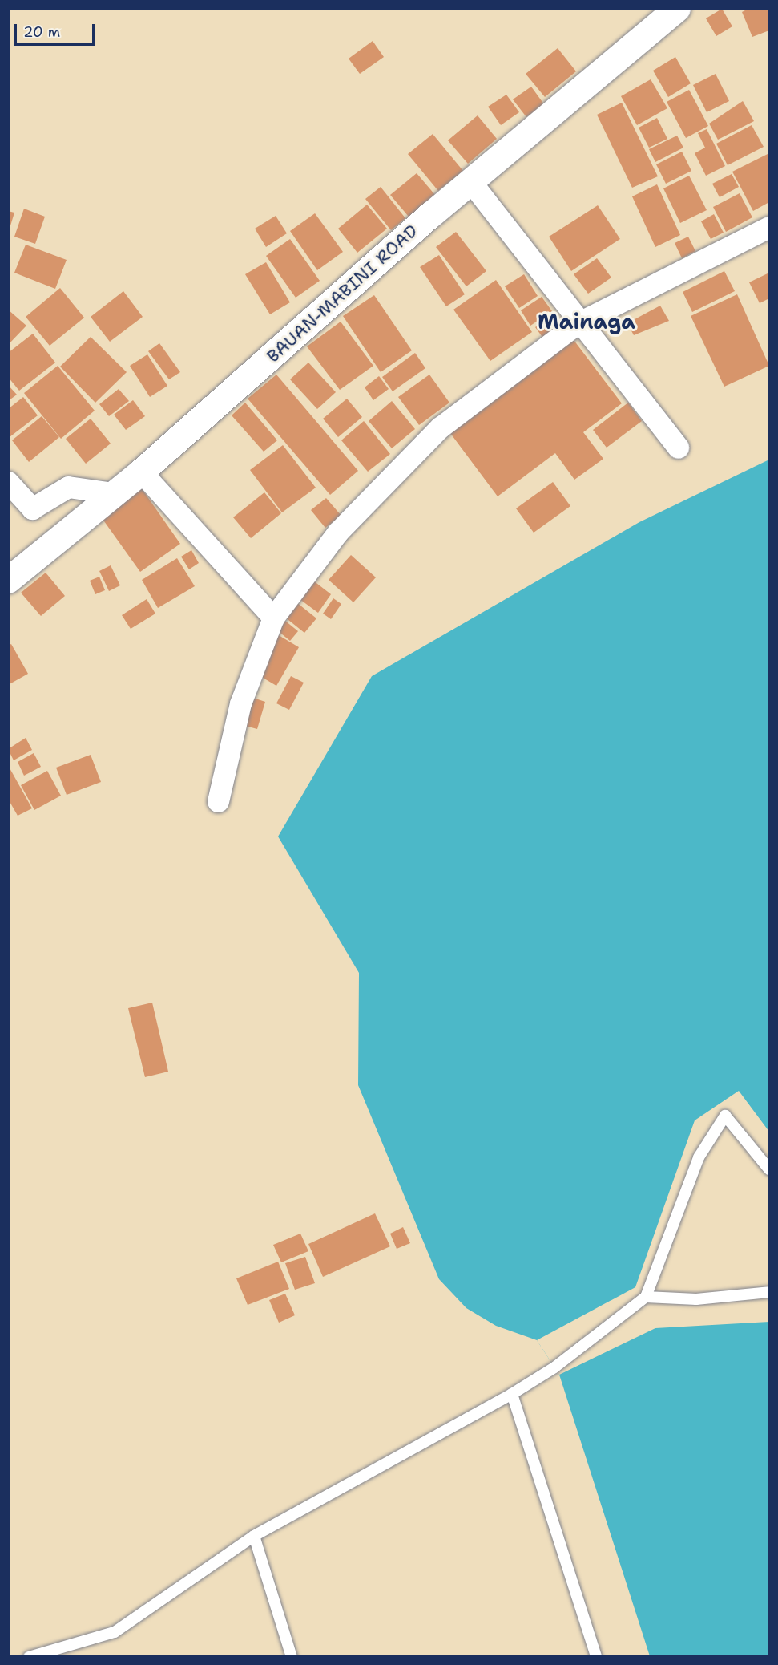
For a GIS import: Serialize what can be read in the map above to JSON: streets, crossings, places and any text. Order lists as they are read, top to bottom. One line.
{"streets":{"main road":["BAUAN-MABINI ROAD"]},"districts":["Mainaga"],"scale_bar":"20 m"}
